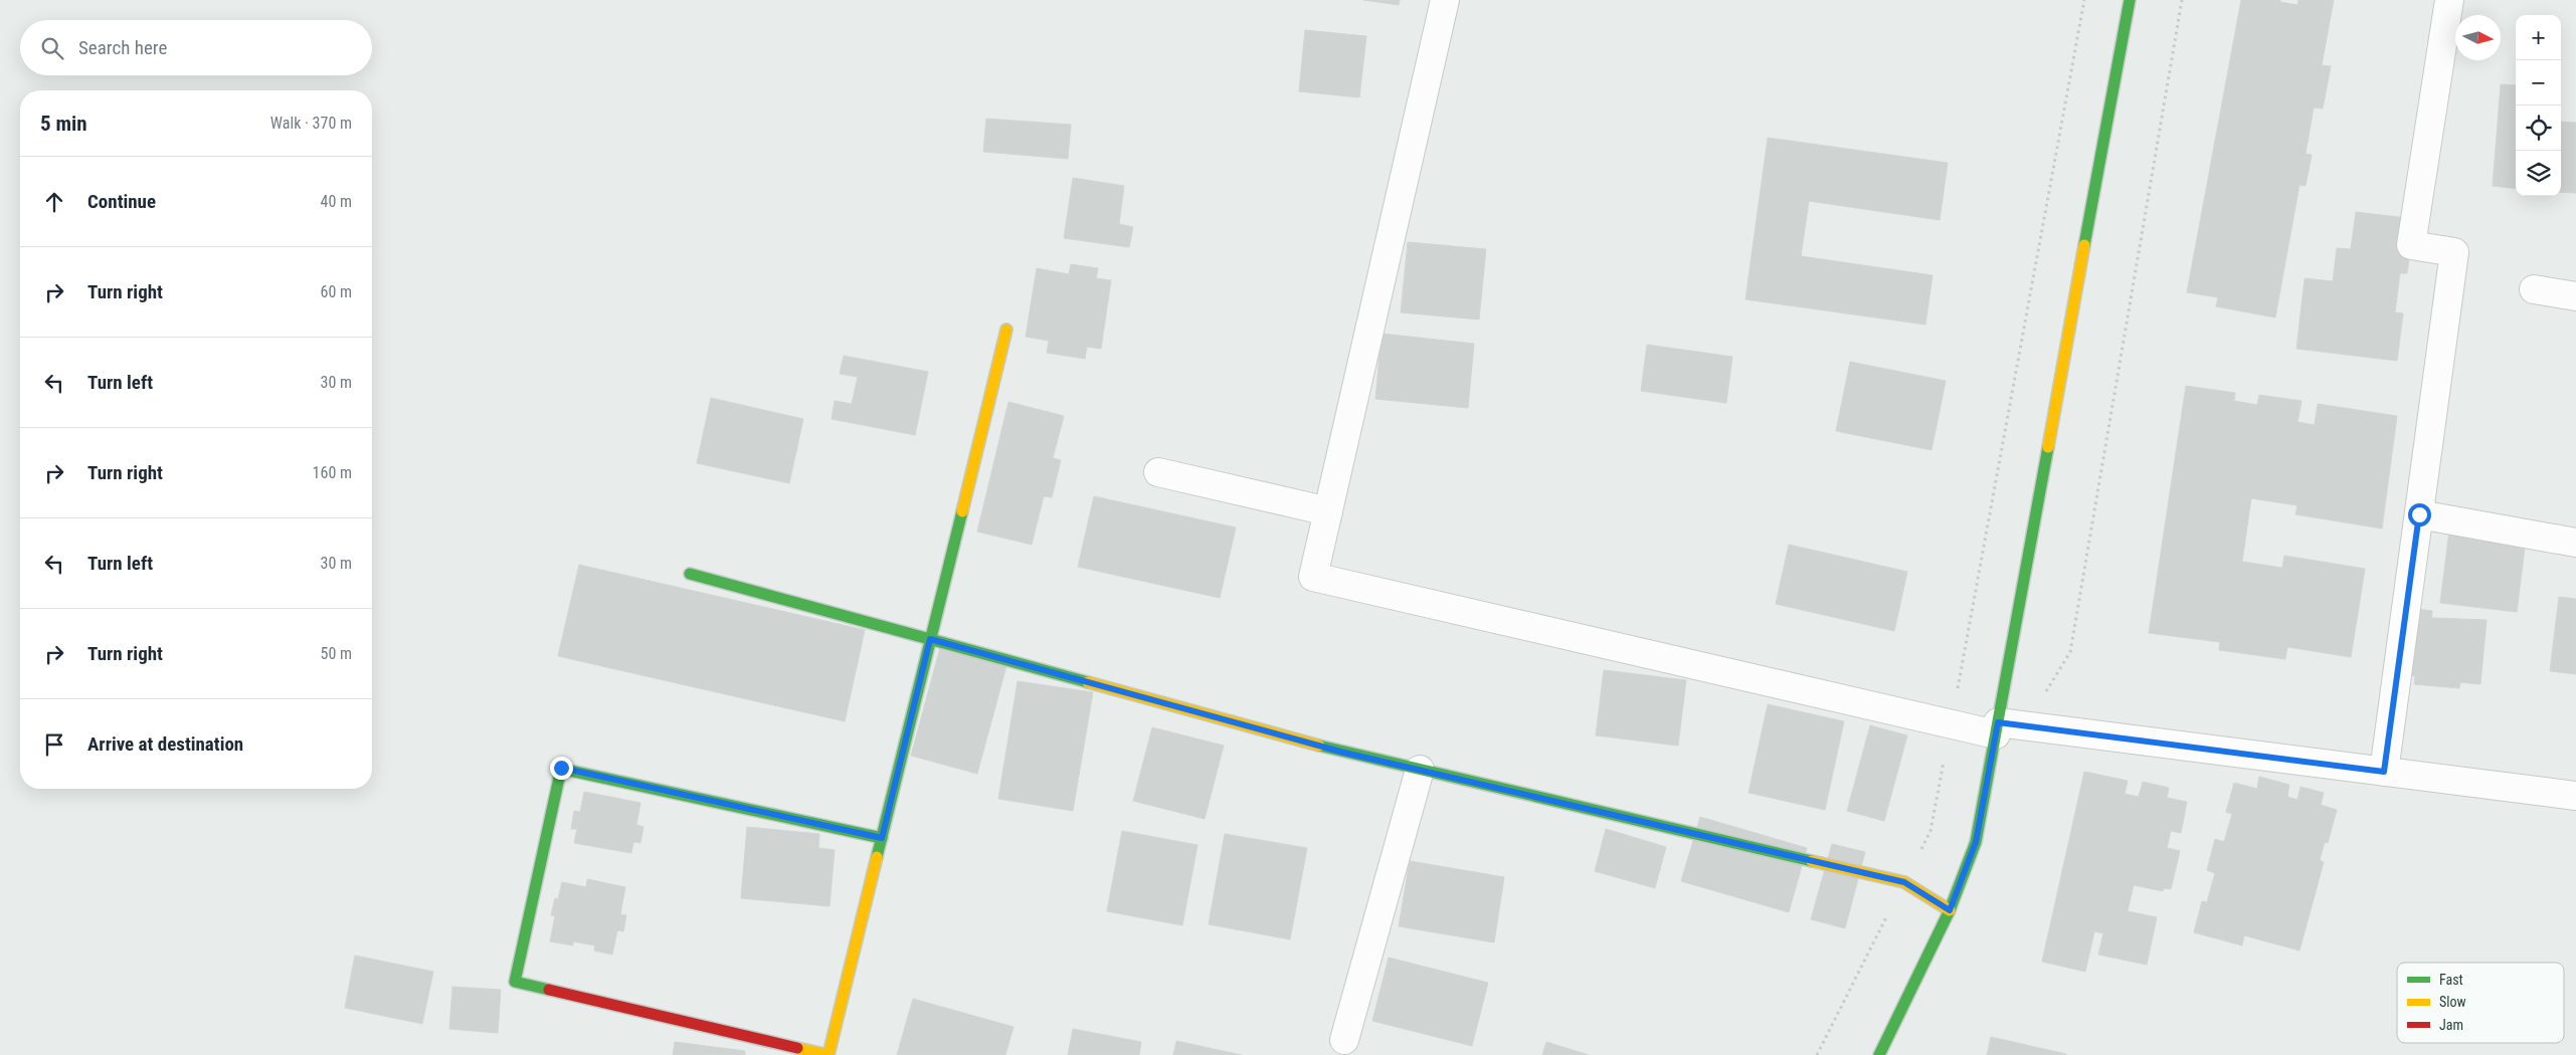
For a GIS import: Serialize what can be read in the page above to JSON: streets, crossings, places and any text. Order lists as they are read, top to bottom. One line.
{"legend":["Fast","Slow","Jam"],"north":"right","page":{"map_buttons":["+","−"],"search":"Search here","heading":["5 min","Walk · 370 m"],"list":[["Continue","40 m"],["Turn right","60 m"],["Turn left","30 m"],["Turn right","160 m"],["Turn left","30 m"],["Turn right","50 m"],"Arrive at destination"]}}
